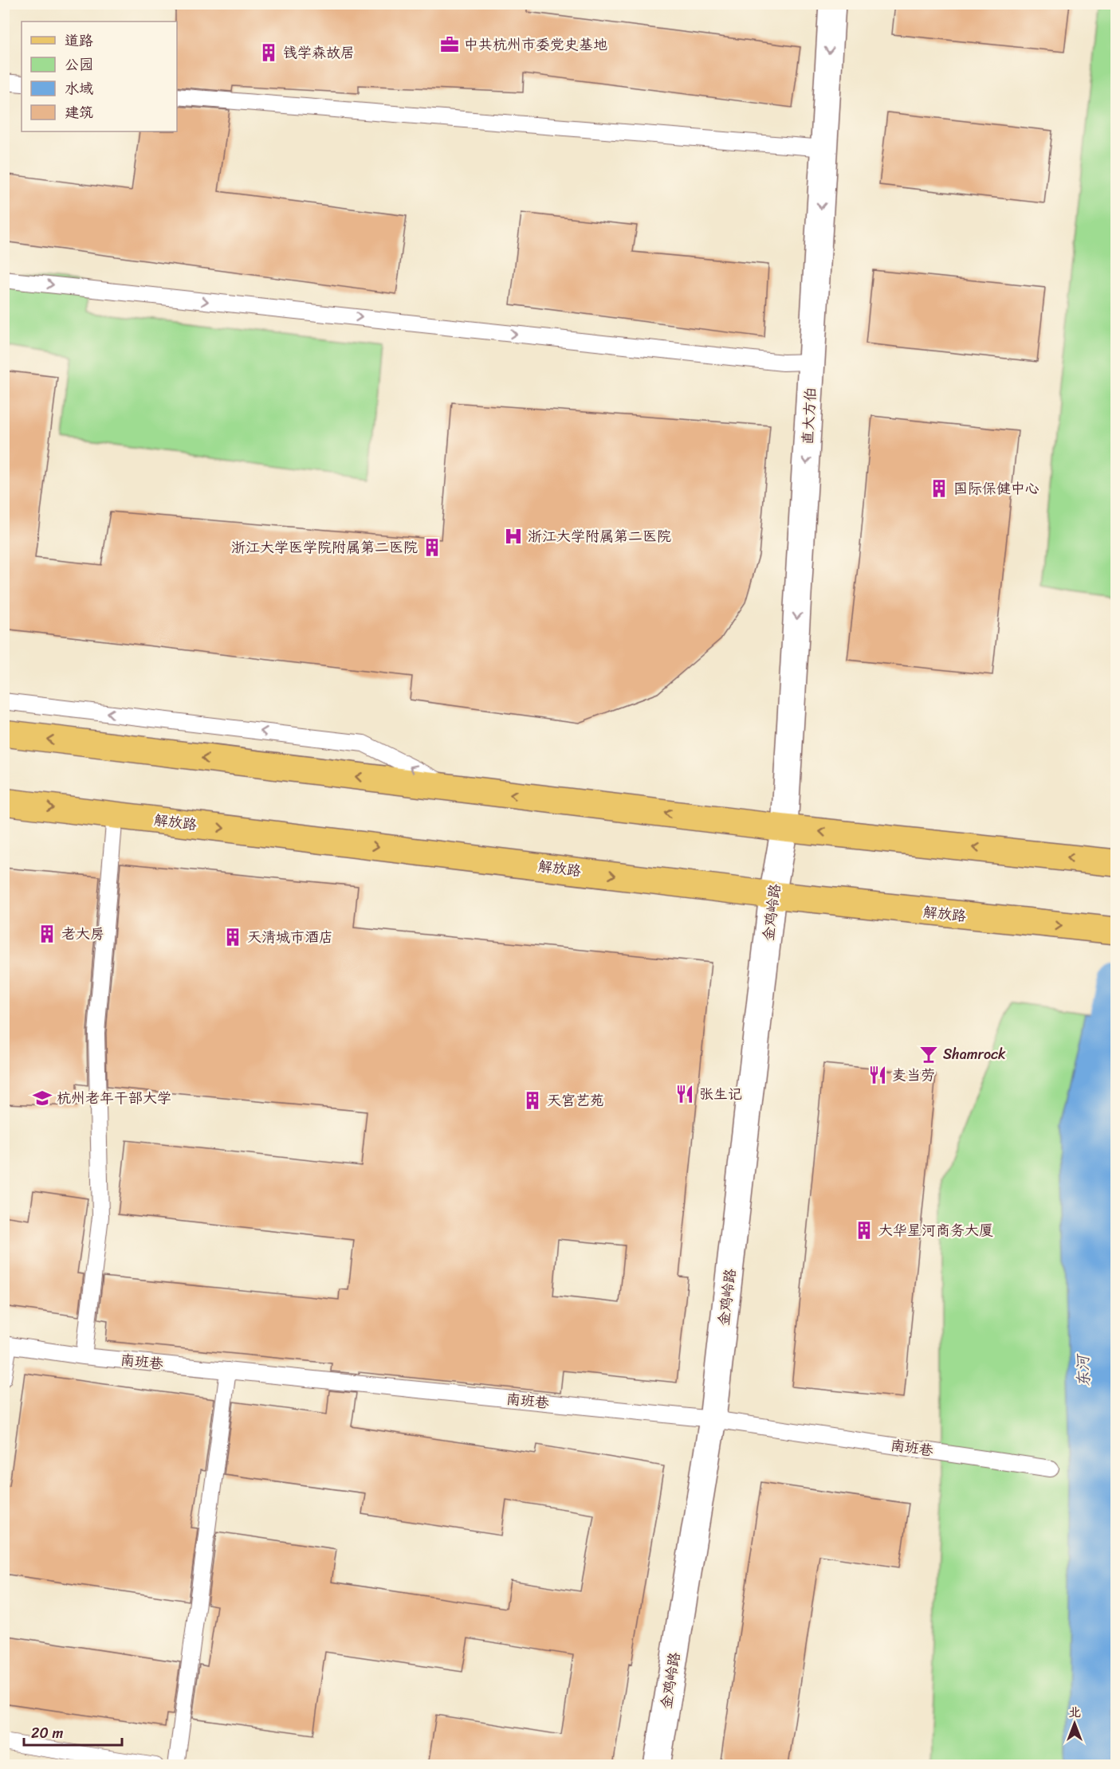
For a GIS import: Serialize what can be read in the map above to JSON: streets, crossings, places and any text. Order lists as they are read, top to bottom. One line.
{"streets":{"main road":["解放路"],"street":["直大方伯","金鸡岭路"],"lane":["南班巷"]},"crossings":[["直大方伯","金鸡岭路"],["解放路","金鸡岭路"],["金鸡岭路","南班巷"]],"one_way":["直大方伯"],"water":["东河"],"places":{"office":["中共杭州市委党史基地"],"building":["钱学森故居","国际保健中心","浙江大学医学院附属第二医院","老大房","天清城市酒店","天宫艺苑","大华星河商务大厦"],"hospital":["浙江大学附属第二医院"],"bar":["Shamrock"],"restaurant":["麦当劳","张生记"],"school or university":["杭州老年干部大学"]},"legend":["道路","公园","水域","建筑"],"scale_bar":"20 m","north":"top"}
